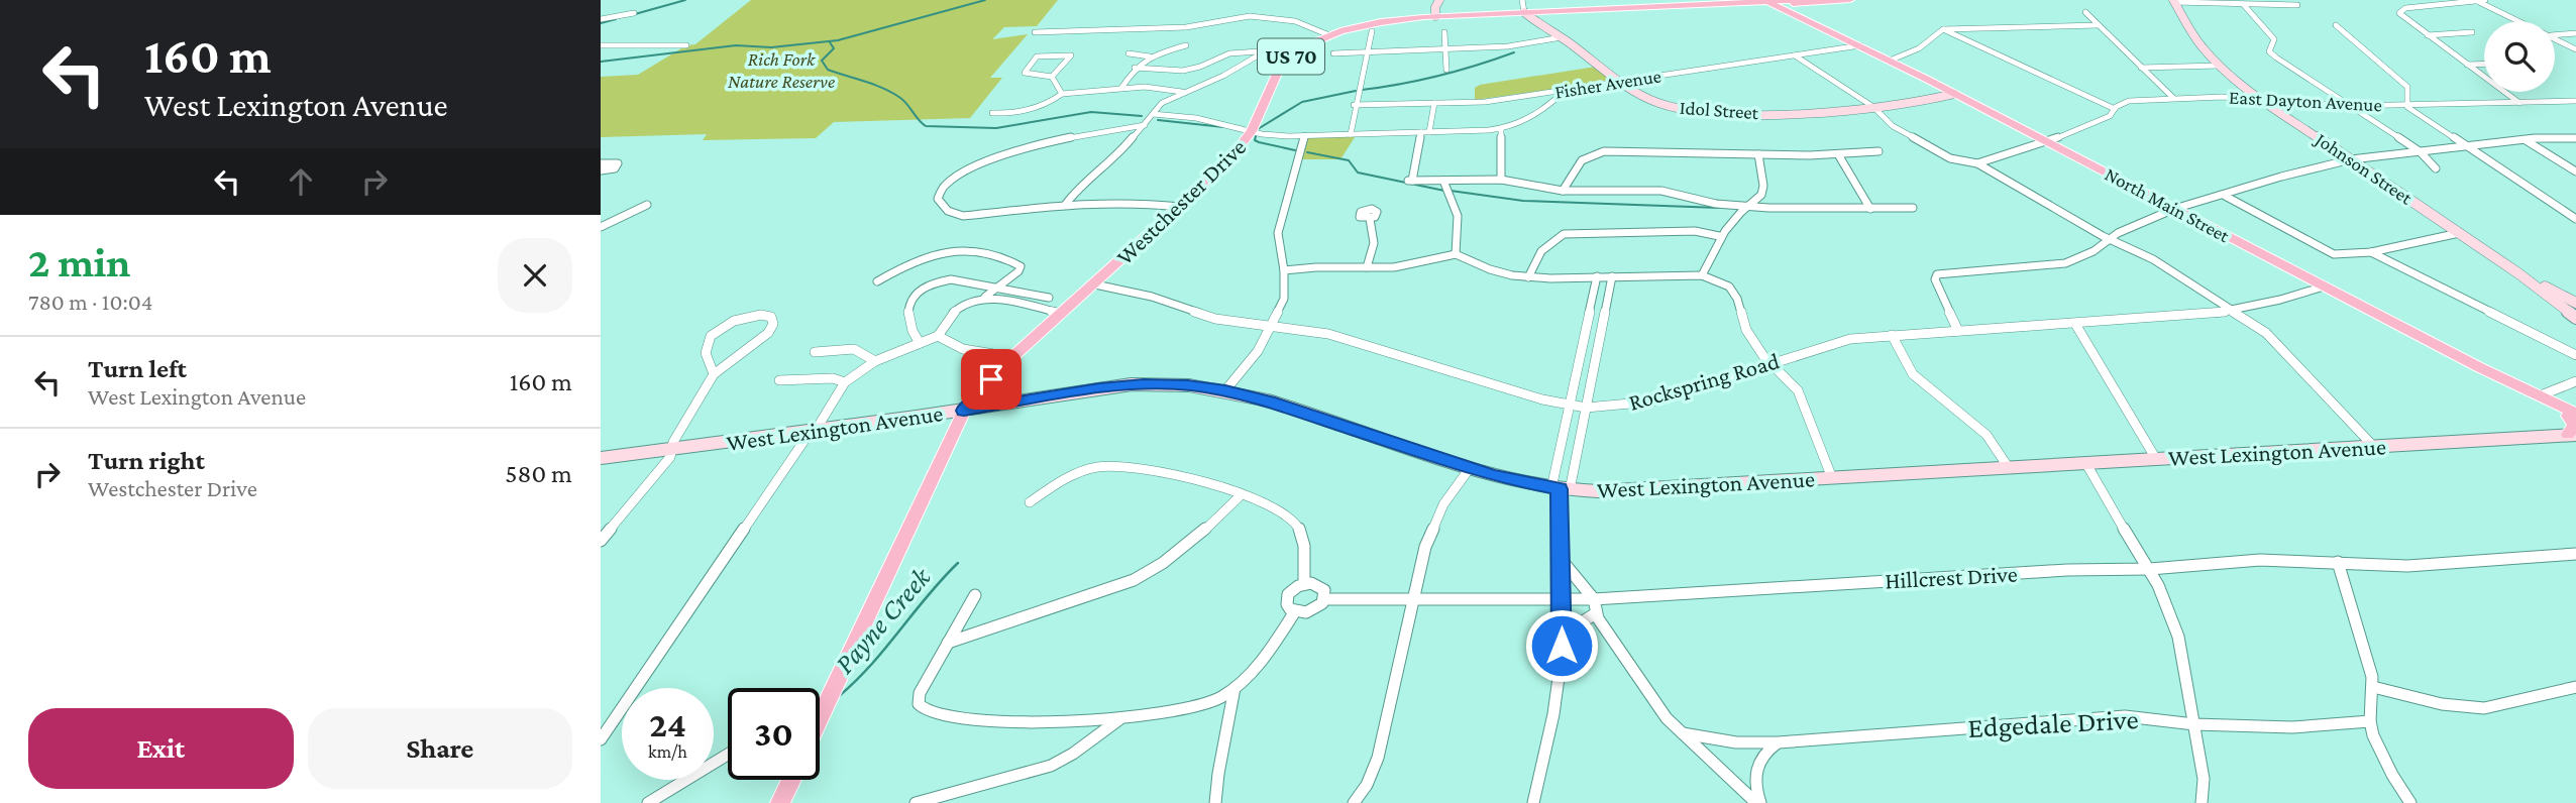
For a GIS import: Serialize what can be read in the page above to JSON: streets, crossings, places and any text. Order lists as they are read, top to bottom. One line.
{"streets":{"main road":["US 70","Westchester Drive","North Main Street"],"street":["Fisher Avenue","East Dayton Avenue","Idol Street","Johnson Street","Rockspring Road","West Lexington Avenue","Hillcrest Drive","Edgedale Drive"]},"crossings":[["US 70","Westchester Drive"],["US 70","North Main Street"],["Fisher Avenue","Idol Street"],["Fisher Avenue","North Main Street"],["East Dayton Avenue","Johnson Street"],["East Dayton Avenue","North Main Street"],["Idol Street","Westchester Drive"],["Idol Street","North Main Street"],["Westchester Drive","North Main Street"],["Westchester Drive","Rockspring Road"],["Westchester Drive","West Lexington Avenue"],["North Main Street","Rockspring Road"]],"water":["Payne Creek"],"parks":["Rich Fork Nature Reserve"],"page":{"turn":["160 m","West Lexington Avenue"],"heading":["2 min","780 m · 10:04"],"list":[{"name":"Turn left","note":"West Lexington Avenue","value":"160 m"},{"name":"Turn right","note":"Westchester Drive","value":"580 m"}],"speed":"24 km/h","limit":"30","buttons":["Exit","Share"]}}
